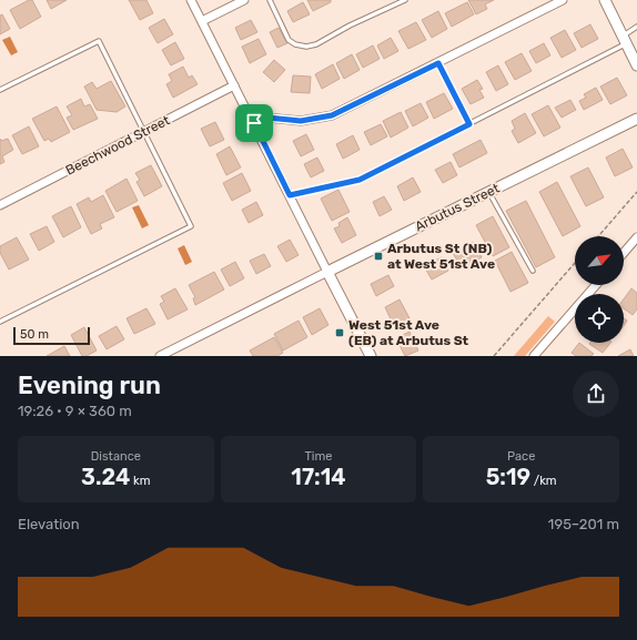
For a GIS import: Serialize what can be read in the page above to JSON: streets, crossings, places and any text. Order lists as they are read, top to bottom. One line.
{"streets":{"street":["Beechwood Street","Arbutus Street"]},"places":{"transit":["Arbutus St (NB) at West 51st Ave","West 51st Ave (EB) at Arbutus St"]},"scale_bar":"50 m","north":"top right","page":{"scale":"50 m","heading":["Evening run","19:26 · 9 × 360 m"],"stats":[["Distance","3.24 km"],["Time","17:14"],["Pace","5:19 /km"]],"chart":["Elevation","195–201 m"]}}
